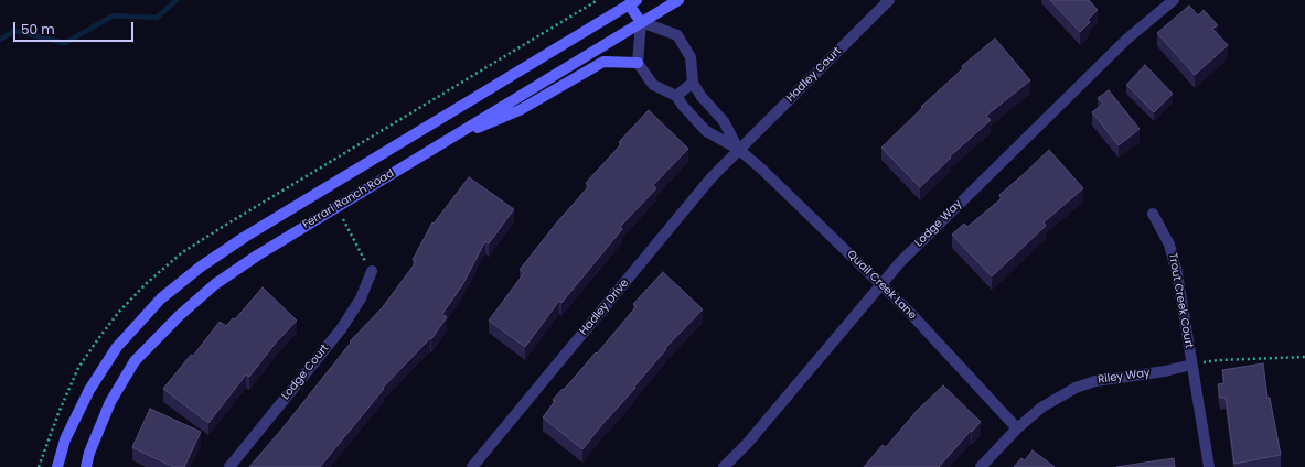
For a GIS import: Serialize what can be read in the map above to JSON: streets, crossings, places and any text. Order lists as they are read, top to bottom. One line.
{"streets":{"main road":["Ferrari Ranch Road"],"street":["Hadley Court","Lodge Way","Quail Creek Lane","Trout Creek Court","Hadley Drive","Lodge Court","Riley Way"]},"crossings":[["Hadley Court","Quail Creek Lane"],["Hadley Court","Hadley Drive"],["Lodge Way","Quail Creek Lane"],["Quail Creek Lane","Hadley Drive"],["Quail Creek Lane","Riley Way"],["Trout Creek Court","Riley Way"]],"scale_bar":"50 m"}
